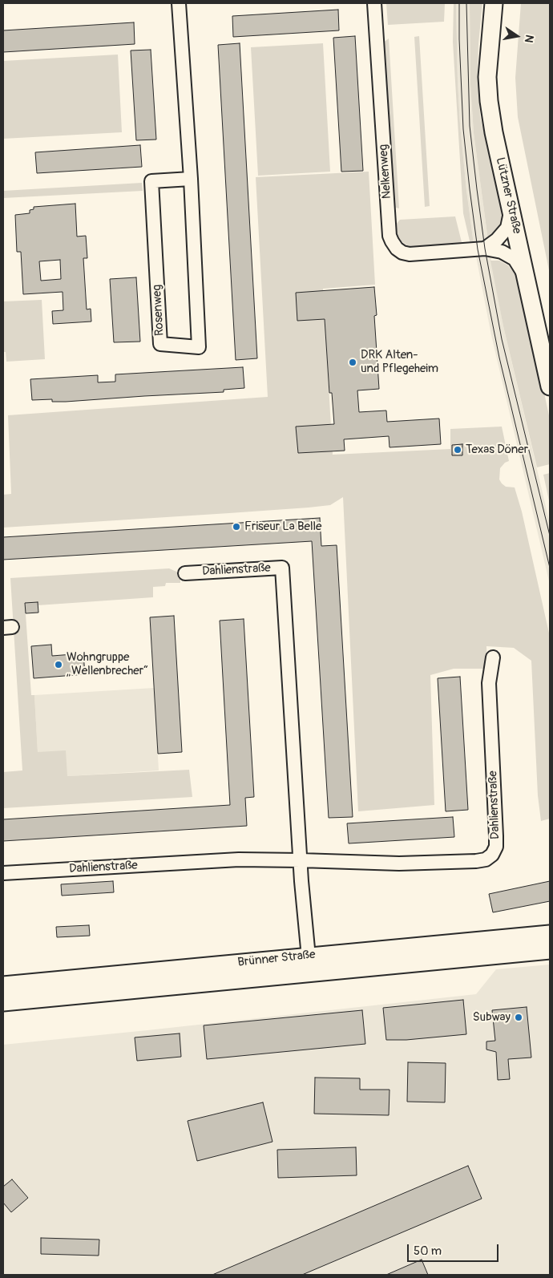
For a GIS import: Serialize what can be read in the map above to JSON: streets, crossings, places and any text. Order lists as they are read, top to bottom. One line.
{"streets":{"main road":["Lützner Straße","Brünner Straße"],"street":["Nelkenweg","Rosenweg","Dahlienstraße"]},"crossings":[["Nelkenweg","Lützner Straße"],["Dahlienstraße","Brünner Straße"]],"places":["DRK Alten- und Pflegeheim","Texas Döner","Friseur La Belle","Wohngruppe „Wellenbrecher“","Subway"],"scale_bar":"50 m","north":"right"}
